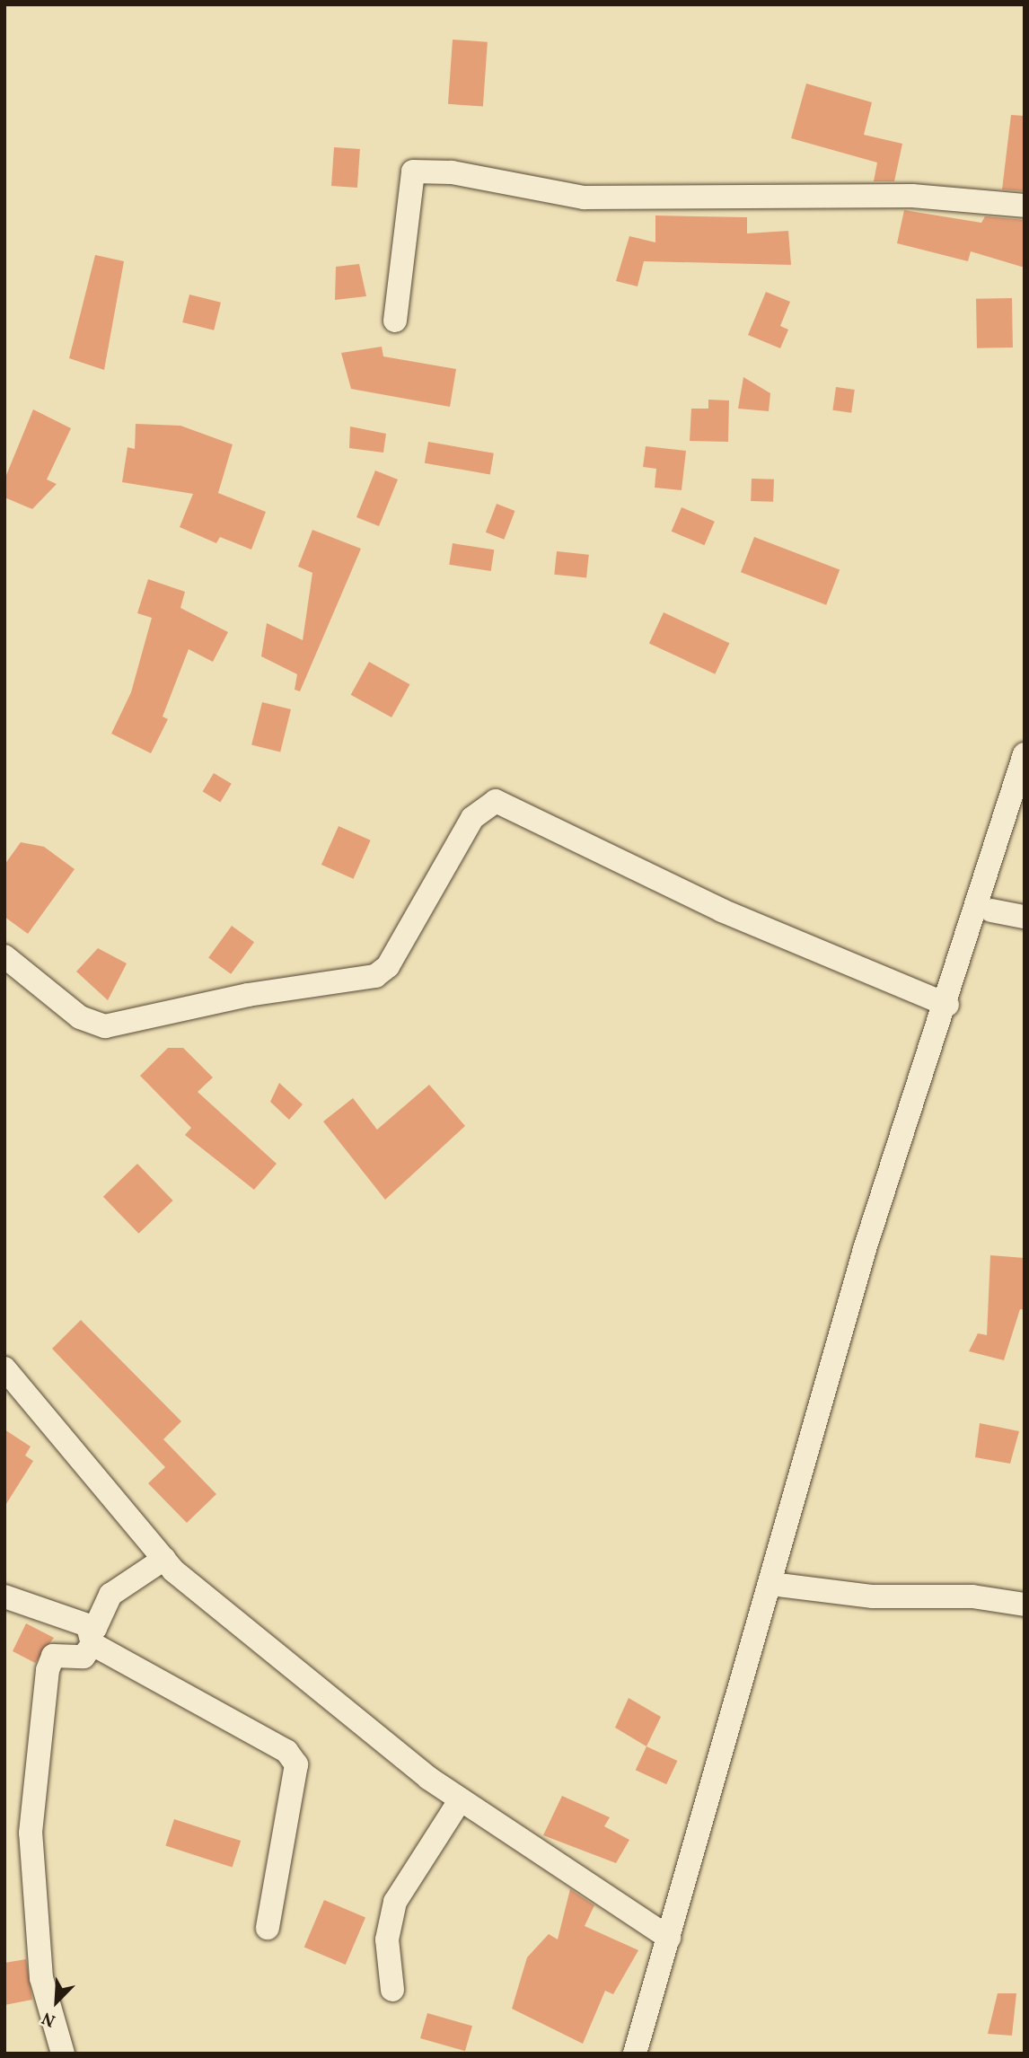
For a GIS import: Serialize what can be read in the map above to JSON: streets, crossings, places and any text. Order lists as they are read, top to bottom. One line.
{"north":"bottom left"}
